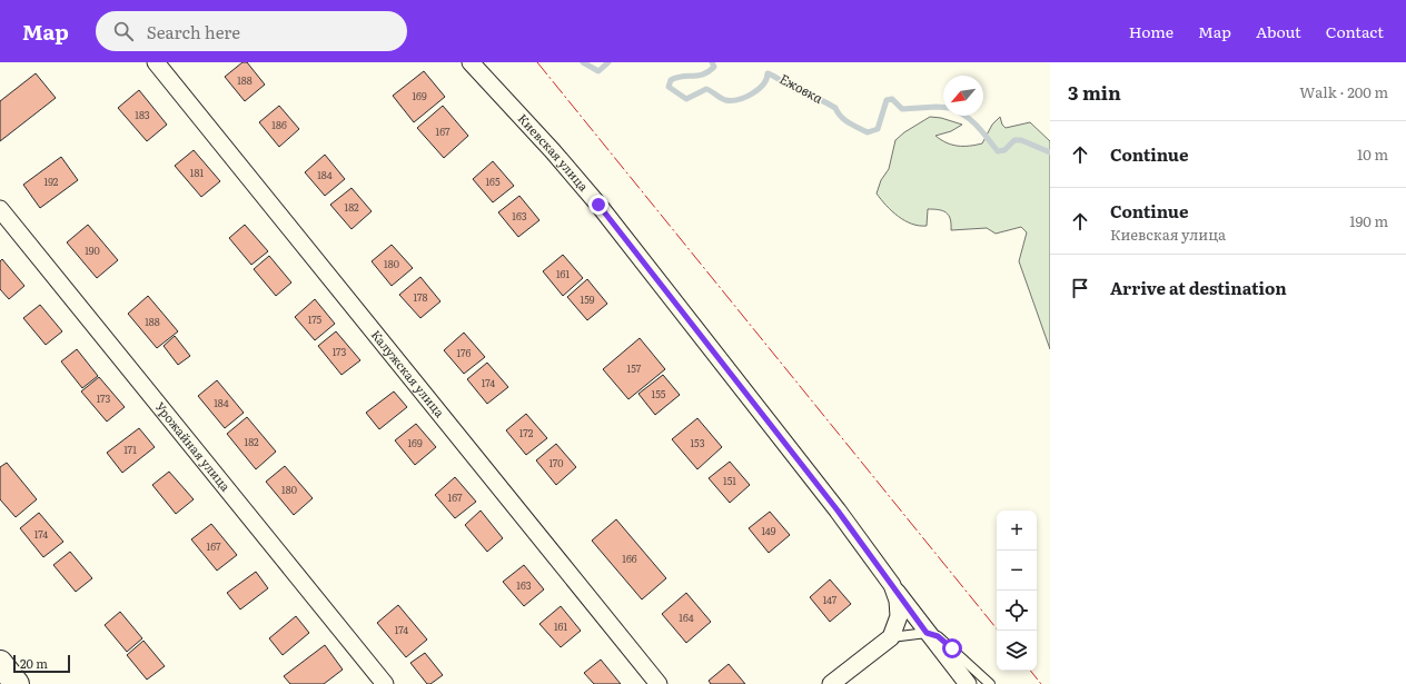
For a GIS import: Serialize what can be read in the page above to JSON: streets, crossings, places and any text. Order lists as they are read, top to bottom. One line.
{"streets":{"street":["Киевская улица","Калужская улица","Урожайная улица"]},"water":["Ежовка"],"house_numbers":["188","169","183","186","167","181","184","192","165","182","163","190","180","161","178","159","175","188","173","176","157","174","155","173","184","172","182","169","153","171","170","151","180","167","149","174","167","166","163","147","164","161","174"],"scale_bar":"20 m","north":"bottom left","page":{"header":"Map","search":"Search here","nav":["Home","Map","About","Contact"],"heading":["3 min","Walk · 200 m"],"list":[["Continue","10 m"],["Continue","Киевская улица","190 m"],"Arrive at destination"],"map_buttons":["+","−"],"scale":"20 m"}}
